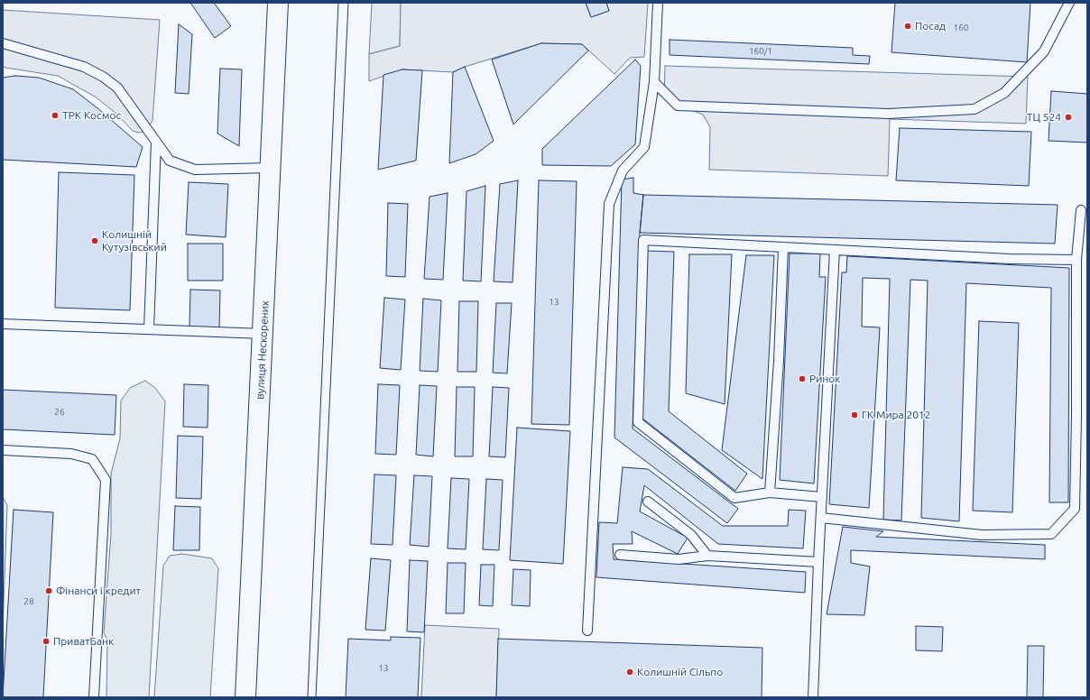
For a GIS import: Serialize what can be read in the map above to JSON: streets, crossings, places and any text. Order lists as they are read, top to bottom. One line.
{"streets":{"main road":["вулиця Нескорених"]},"places":["Посад","ТРК Космос","ТЦ 524","Колишній Кутузівський","Ринок","ГК Мира 2012","Фінанси і кредит","ПриватБанк","Колишній Сільпо"],"house_numbers":["160","160/1","13","26","28","13"]}
